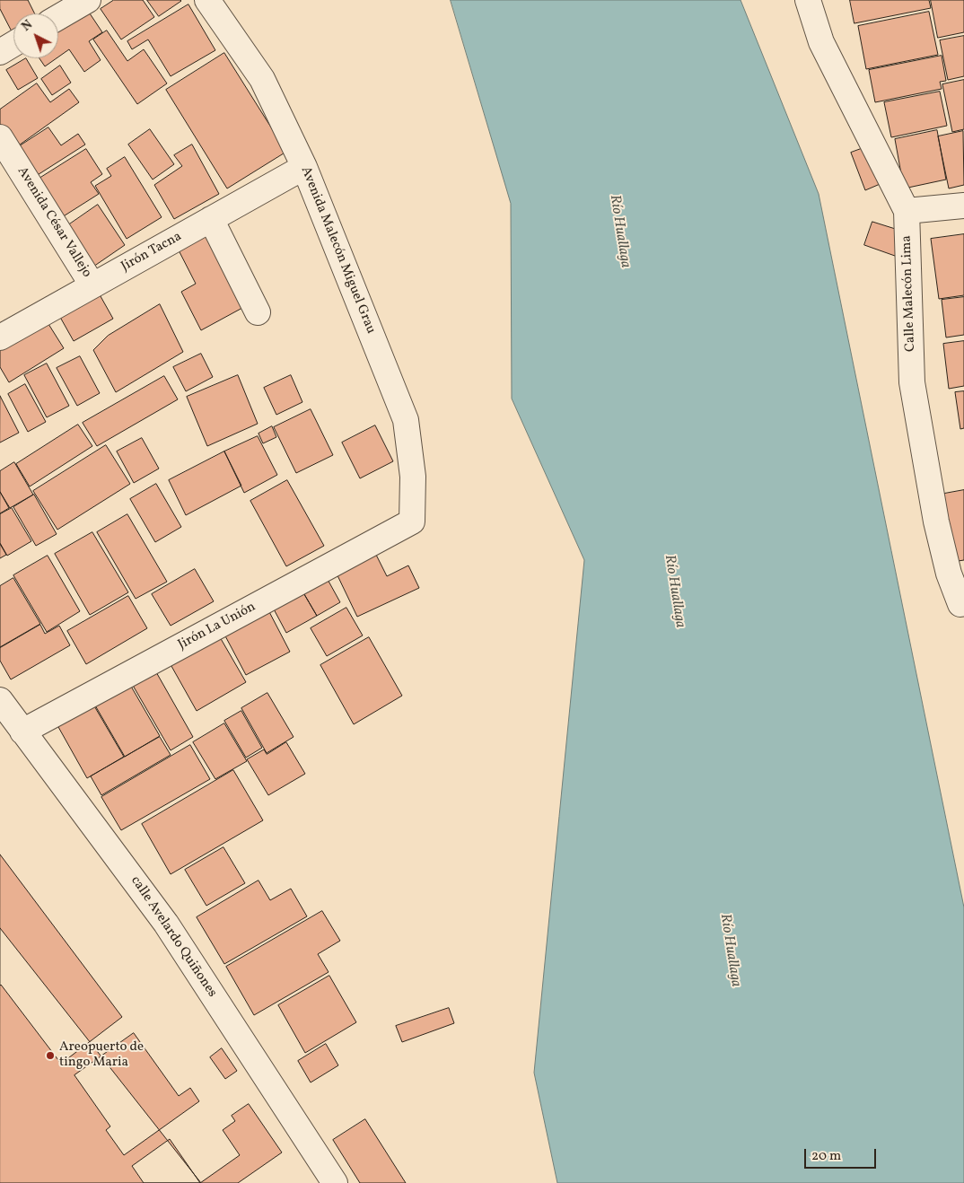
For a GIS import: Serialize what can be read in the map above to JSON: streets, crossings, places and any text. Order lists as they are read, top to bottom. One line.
{"streets":{"street":["Avenida César Vallejo","Avenida Malecón Miguel Grau","Jirón Tacna","Calle Malecón Lima","Jirón La Unión","calle Avelardo Quiñones"]},"crossings":[["Avenida César Vallejo","Jirón Tacna"],["Avenida Malecón Miguel Grau","Jirón Tacna"],["Avenida Malecón Miguel Grau","Jirón La Unión"],["Jirón La Unión","calle Avelardo Quiñones"]],"water":["Río Huallaga"],"places":["Areopuerto de tingo Maria"],"scale_bar":"20 m","north":"top left"}
